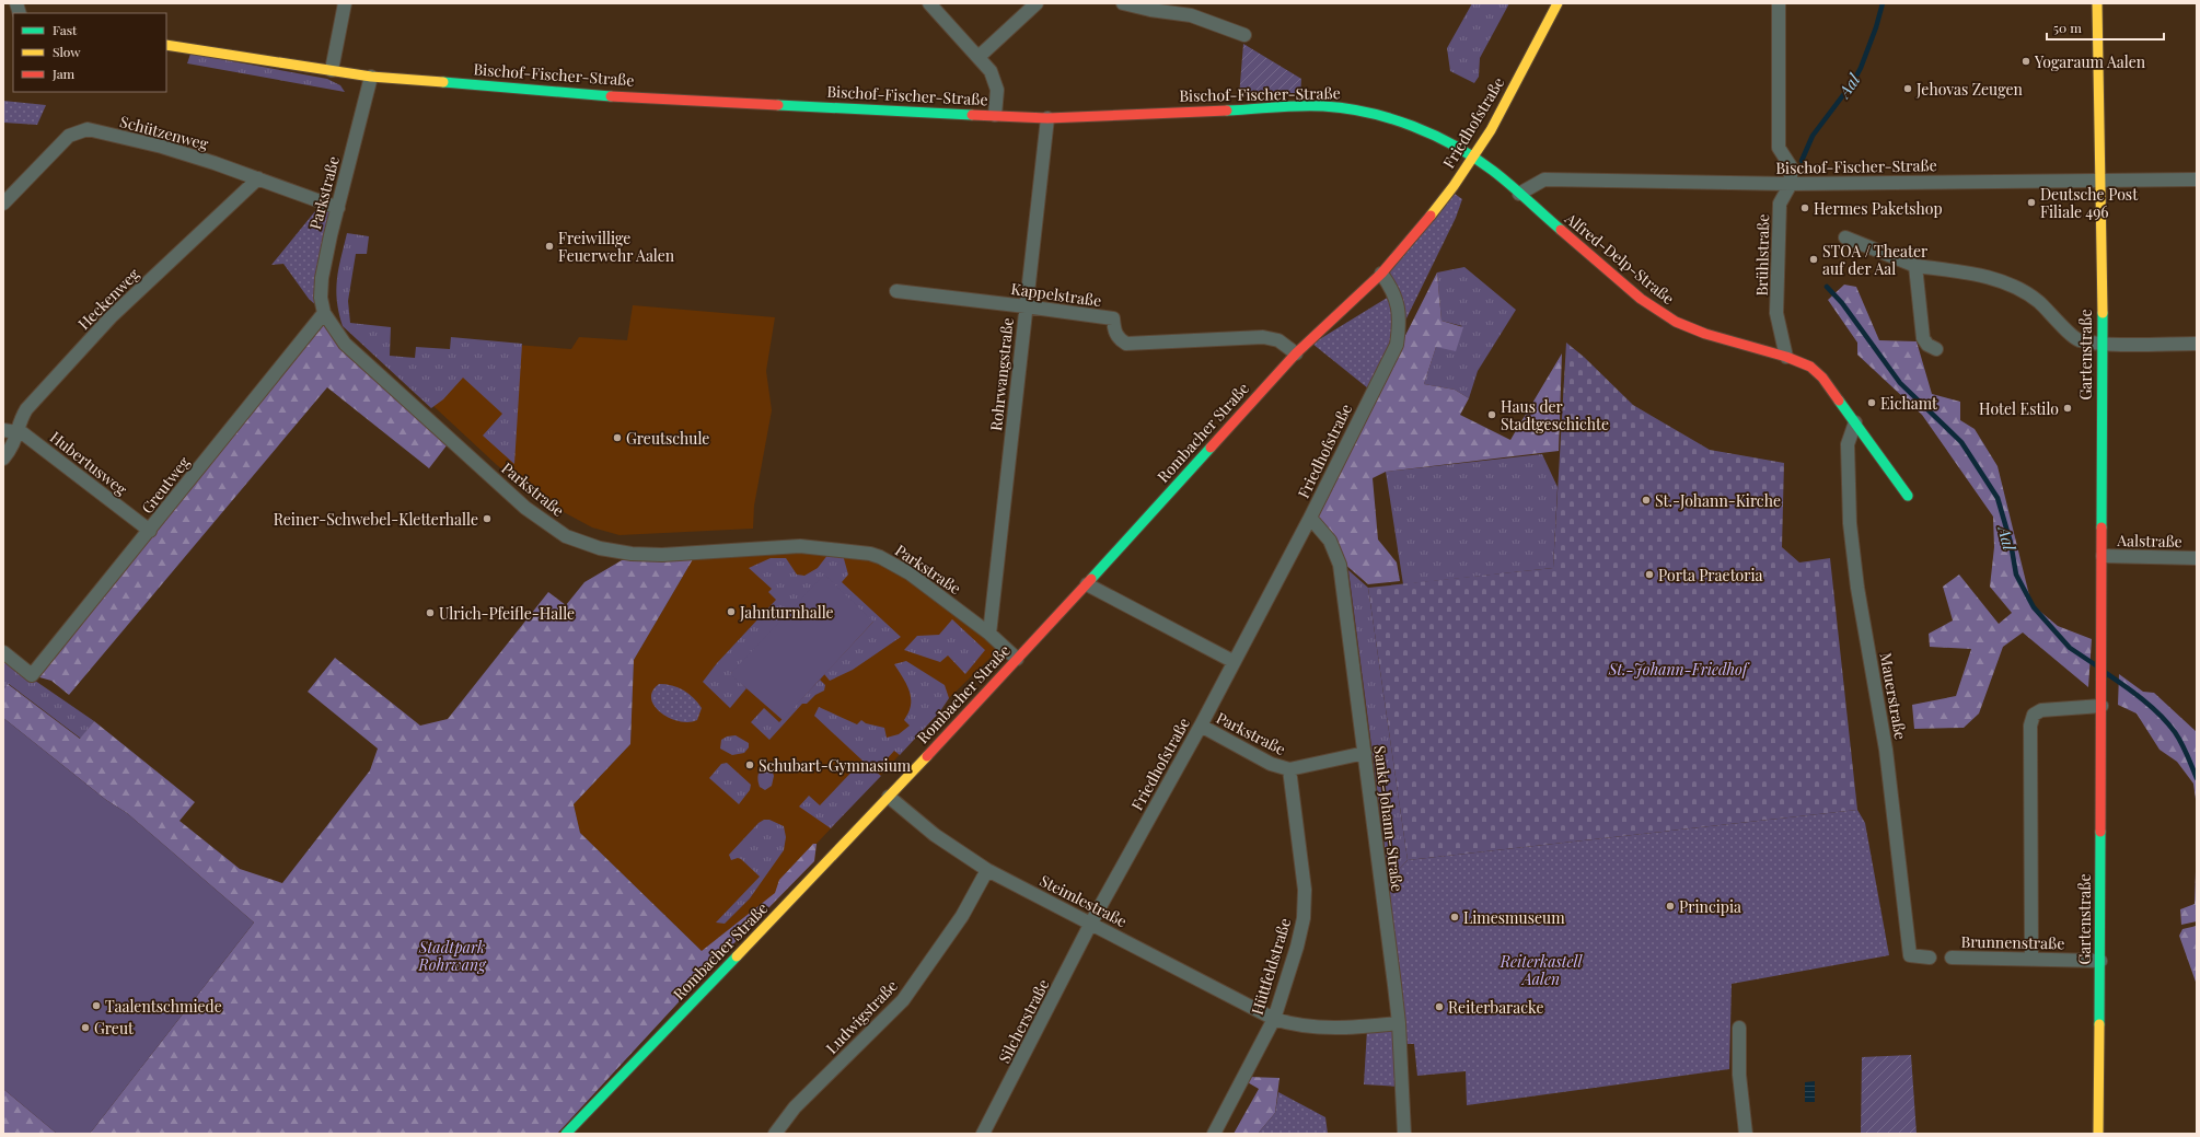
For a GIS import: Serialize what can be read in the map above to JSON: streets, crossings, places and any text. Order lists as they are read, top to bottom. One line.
{"streets":{"street":["Bischof-Fischer-Straße","Friedhofstraße","Schützenweg","Parkstraße","Brühlstraße","Alfred-Delp-Straße","Kappelstraße","Heckenweg","Gartenstraße","Rohrwangstraße","Rombacher Straße","Hubertusweg","Greutweg","Aalstraße","Mauerstraße","Sankt-Johann-Straße","Steimlestraße","Brunnenstraße","Hüttfeldstraße","Ludwigstraße","Silcherstraße"]},"crossings":[["Bischof-Fischer-Straße","Friedhofstraße"],["Bischof-Fischer-Straße","Parkstraße"],["Bischof-Fischer-Straße","Brühlstraße"],["Bischof-Fischer-Straße","Alfred-Delp-Straße"],["Bischof-Fischer-Straße","Gartenstraße"],["Bischof-Fischer-Straße","Rohrwangstraße"],["Friedhofstraße","Parkstraße"],["Friedhofstraße","Alfred-Delp-Straße"],["Friedhofstraße","Rombacher Straße"],["Friedhofstraße","Sankt-Johann-Straße"],["Friedhofstraße","Steimlestraße"],["Friedhofstraße","Silcherstraße"],["Schützenweg","Parkstraße"],["Schützenweg","Heckenweg"],["Parkstraße","Rohrwangstraße"],["Parkstraße","Rombacher Straße"],["Parkstraße","Greutweg"],["Parkstraße","Sankt-Johann-Straße"],["Parkstraße","Hüttfeldstraße"],["Brühlstraße","Alfred-Delp-Straße"],["Alfred-Delp-Straße","Mauerstraße"],["Kappelstraße","Rohrwangstraße"],["Kappelstraße","Rombacher Straße"],["Heckenweg","Hubertusweg"],["Gartenstraße","Aalstraße"],["Gartenstraße","Brunnenstraße"],["Rombacher Straße","Steimlestraße"],["Hubertusweg","Greutweg"],["Sankt-Johann-Straße","Steimlestraße"],["Steimlestraße","Hüttfeldstraße"],["Steimlestraße","Ludwigstraße"],["Steimlestraße","Silcherstraße"]],"water":["Aal"],"parks":["St.-Johann-Friedhof","Stadtpark Rohrwang","Reiterkastell Aalen"],"places":["Yogaraum Aalen","Jehovas Zeugen","Deutsche Post Filiale 496","Hermes Paketshop","Freiwillige Feuerwehr Aalen","STOA / Theater auf der Aal","Eichamt","Hotel Estilo","Haus der Stadtgeschichte","Greutschule","St.-Johann-Kirche","Reiner-Schwebel-Kletterhalle","Porta Praetoria","Jahnturnhalle","Ulrich-Pfeifle-Halle","Schubart-Gymnasium","Principia","Limesmuseum","Taalentschmiede","Reiterbaracke","Greut"],"legend":["Fast","Slow","Jam"],"scale_bar":"50 m"}
